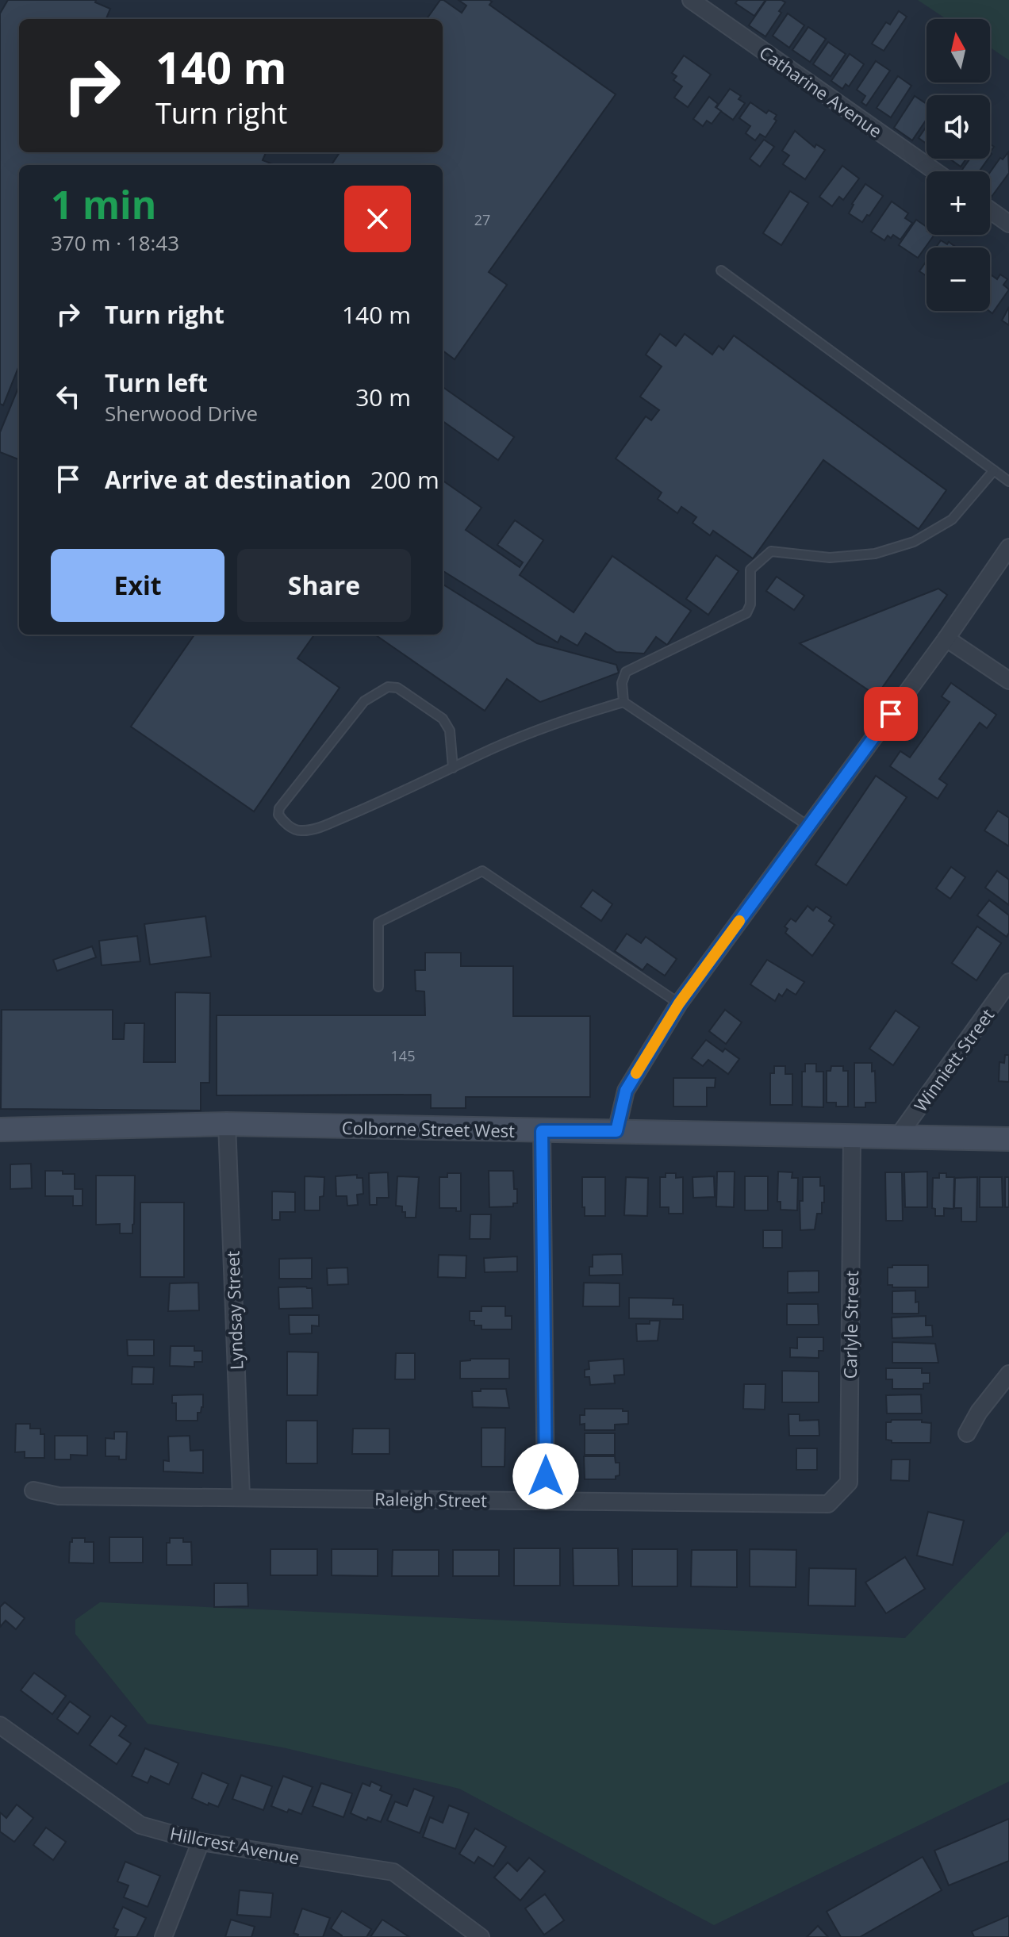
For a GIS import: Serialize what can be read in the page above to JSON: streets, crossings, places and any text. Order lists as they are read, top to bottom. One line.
{"streets":{"main road":["Colborne Street West"],"street":["Catharine Avenue","Winniett Street","Lyndsay Street","Carlyle Street","Raleigh Street","Hillcrest Avenue"]},"crossings":[["Winniett Street","Colborne Street West"],["Colborne Street West","Lyndsay Street"],["Colborne Street West","Carlyle Street"],["Lyndsay Street","Raleigh Street"],["Carlyle Street","Raleigh Street"]],"house_numbers":["27","145"],"north":"top","page":{"map_buttons":["+","−"],"turn":["140 m","Turn right"],"heading":["1 min","370 m · 18:43"],"list":[{"name":"Turn right","value":"140 m"},{"name":"Turn left","note":"Sherwood Drive","value":"30 m"},{"name":"Arrive at destination","value":"200 m"}],"buttons":["Exit","Share"]}}
